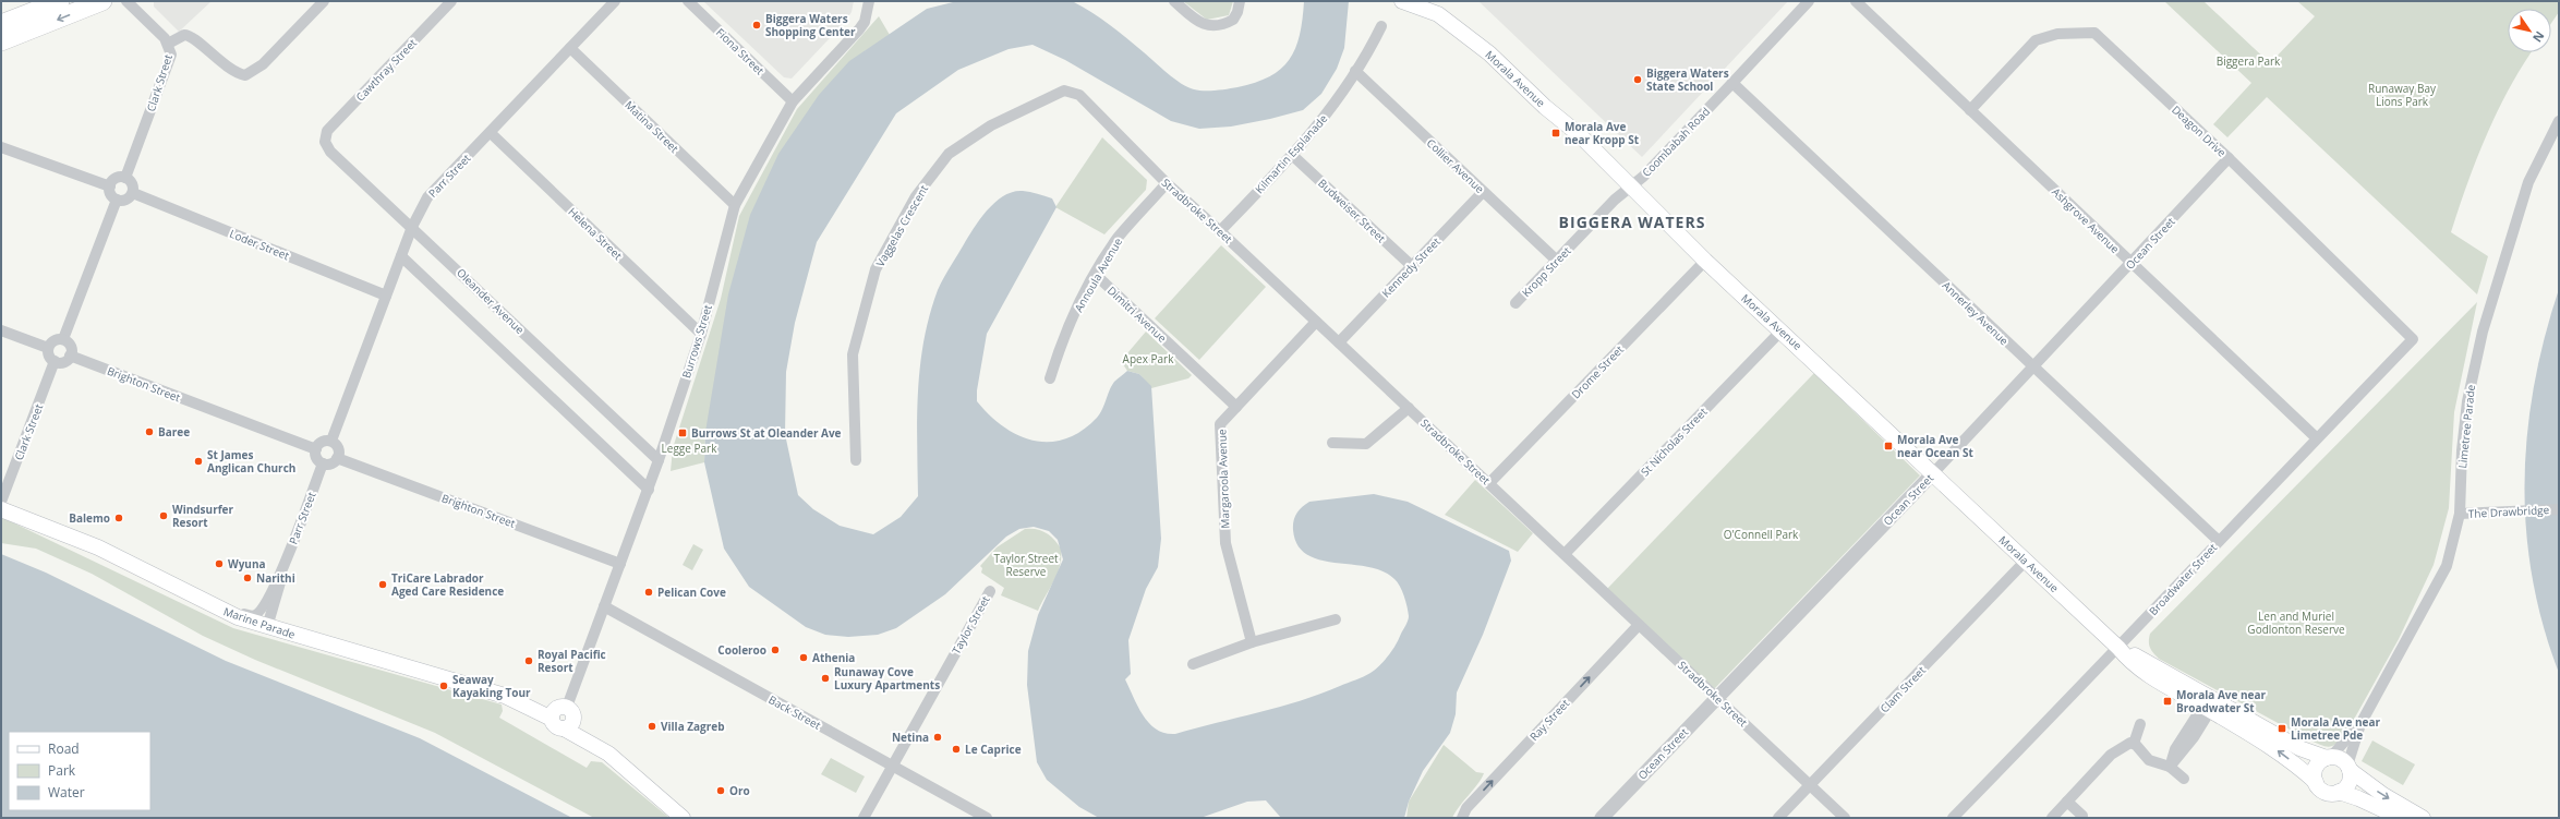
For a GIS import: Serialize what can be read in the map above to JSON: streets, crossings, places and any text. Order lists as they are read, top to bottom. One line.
{"streets":{"main road":["Morala Avenue","Marine Parade"],"street":["Fiona Street","Cawthray Street","Clark Street","Matina Street","Deagon Drive","Coombabah Road","Kilmartin Esplanade","Collier Avenue","Parr Street","Stradbroke Street","Budweiser Street","Ashgrove Avenue","Vaggelas Crescent","Helena Street","Ocean Street","Loder Street","Kennedy Street","Kropp Street","Annoula Avenue","Oleander Avenue","Annerley Avenue","Dimitri Avenue","Burrows Street","Drome Street","Brighton Street","Limetree Parade","St Nicholas Street","Margaroola Avenue","The Drawbridge","Broadwater Street","Taylor Street","Clam Street","Back Street","Ray Street"]},"crossings":[["Fiona Street","Burrows Street"],["Cawthray Street","Oleander Avenue"],["Morala Avenue","Coombabah Road"],["Morala Avenue","Ocean Street"],["Morala Avenue","Kropp Street"],["Morala Avenue","Drome Street"],["Morala Avenue","Limetree Parade"],["Morala Avenue","St Nicholas Street"],["Morala Avenue","Broadwater Street"],["Morala Avenue","Clam Street"],["Clark Street","Loder Street"],["Clark Street","Brighton Street"],["Matina Street","Parr Street"],["Matina Street","Burrows Street"],["Deagon Drive","Ashgrove Avenue"],["Deagon Drive","Ocean Street"],["Deagon Drive","Broadwater Street"],["Coombabah Road","Kropp Street"],["Coombabah Road","Annerley Avenue"],["Kilmartin Esplanade","Collier Avenue"],["Kilmartin Esplanade","Stradbroke Street"],["Kilmartin Esplanade","Budweiser Street"],["Collier Avenue","Kennedy Street"],["Collier Avenue","Kropp Street"],["Parr Street","Helena Street"],["Parr Street","Loder Street"],["Parr Street","Oleander Avenue"],["Parr Street","Brighton Street"],["Parr Street","Marine Parade"],["Stradbroke Street","Vaggelas Crescent"],["Stradbroke Street","Ocean Street"],["Stradbroke Street","Kennedy Street"],["Stradbroke Street","Annoula Avenue"],["Stradbroke Street","Drome Street"],["Stradbroke Street","St Nicholas Street"],["Stradbroke Street","Margaroola Avenue"],["Stradbroke Street","Clam Street"],["Stradbroke Street","Ray Street"],["Budweiser Street","Kennedy Street"],["Ashgrove Avenue","Ocean Street"],["Ashgrove Avenue","Broadwater Street"],["Helena Street","Burrows Street"],["Ocean Street","Annerley Avenue"],["Annoula Avenue","Dimitri Avenue"],["Oleander Avenue","Burrows Street"],["Annerley Avenue","Broadwater Street"],["Dimitri Avenue","Margaroola Avenue"],["Burrows Street","Brighton Street"],["Burrows Street","Marine Parade"],["Burrows Street","Back Street"],["Limetree Parade","The Drawbridge"],["Taylor Street","Back Street"]],"one_way":["Ray Street"],"districts":["BIGGERA WATERS"],"parks":["Biggera Park","Runaway Bay Lions Park","Apex Park","Legge Park","O'Connell Park","Taylor Street Reserve","Len and Muriel Godlonton Reserve"],"places":{"other":["Biggera Waters Shopping Center","Biggera Waters State School","Baree","St James Anglican Church","Windsurfer Resort","Balemo","Wyuna","Narithi","TriCare Labrador Aged Care Residence","Pelican Cove","Cooleroo","Athenia","Royal Pacific Resort","Runaway Cove Luxury Apartments","Seaway Kayaking Tour","Villa Zagreb","Netina","Le Caprice","Oro"],"transit":["Morala Ave near Kropp St","Burrows St at Oleander Ave","Morala Ave near Ocean St","Morala Ave near Broadwater St","Morala Ave near Limetree Pde"]},"legend":["Road","Park","Water"],"north":"bottom right"}
